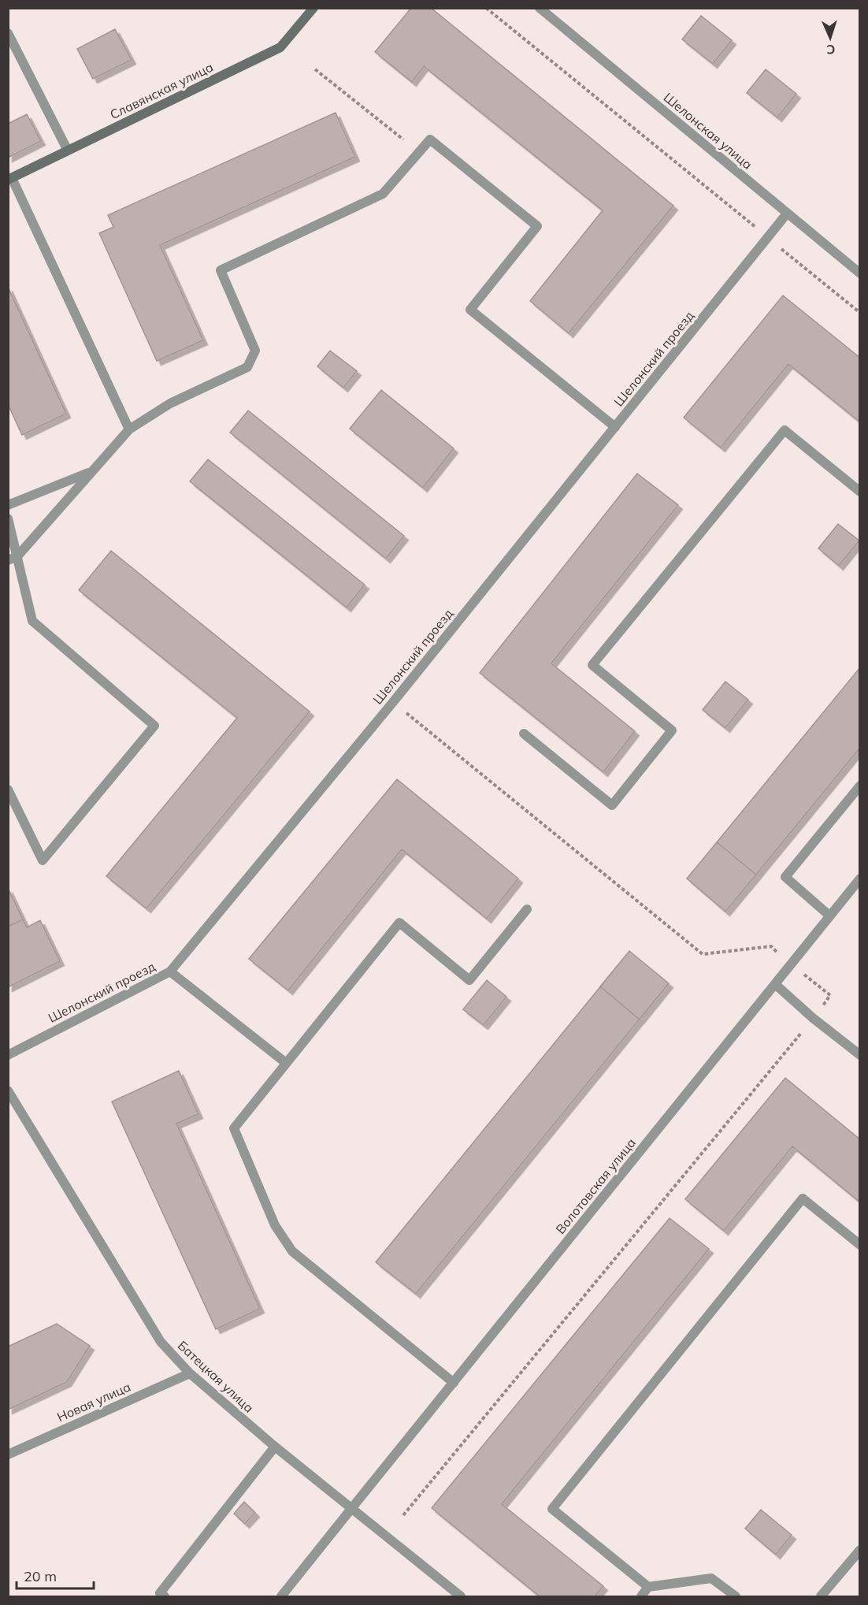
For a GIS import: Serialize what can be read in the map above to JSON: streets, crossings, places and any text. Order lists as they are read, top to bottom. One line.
{"streets":{"street":["Славянская улица","Шелонская улица","Шелонский проезд","Волотовская улица","Батецкая улица","Новая улица"]},"crossings":[["Шелонская улица","Шелонский проезд"],["Волотовская улица","Батецкая улица"],["Батецкая улица","Новая улица"]],"scale_bar":"20 m","north":"bottom"}
